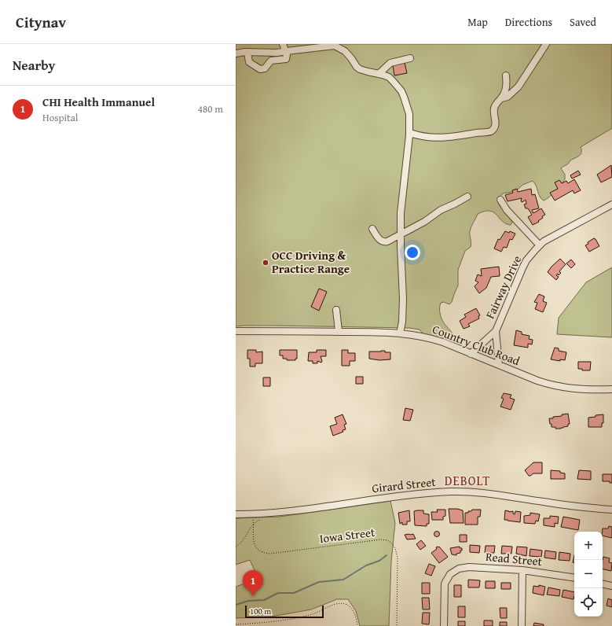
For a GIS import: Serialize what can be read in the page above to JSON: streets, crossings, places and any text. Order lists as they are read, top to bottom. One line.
{"streets":{"street":["Fairway Drive","Country Club Road","Girard Street","Read Street"],"path":["Iowa Street"]},"crossings":[["Fairway Drive","Country Club Road"],["Girard Street","Iowa Street"]],"districts":["DEBOLT"],"places":["OCC Driving & Practice Range"],"scale_bar":"100 m","page":{"header":"Citynav","nav":["Map","Directions","Saved"],"heading":"Nearby","list":[{"mark":"1","name":"CHI Health Immanuel","note":"Hospital","value":"480 m"}],"map_buttons":["+","−"],"pins":"1","scale":"100 m"}}
